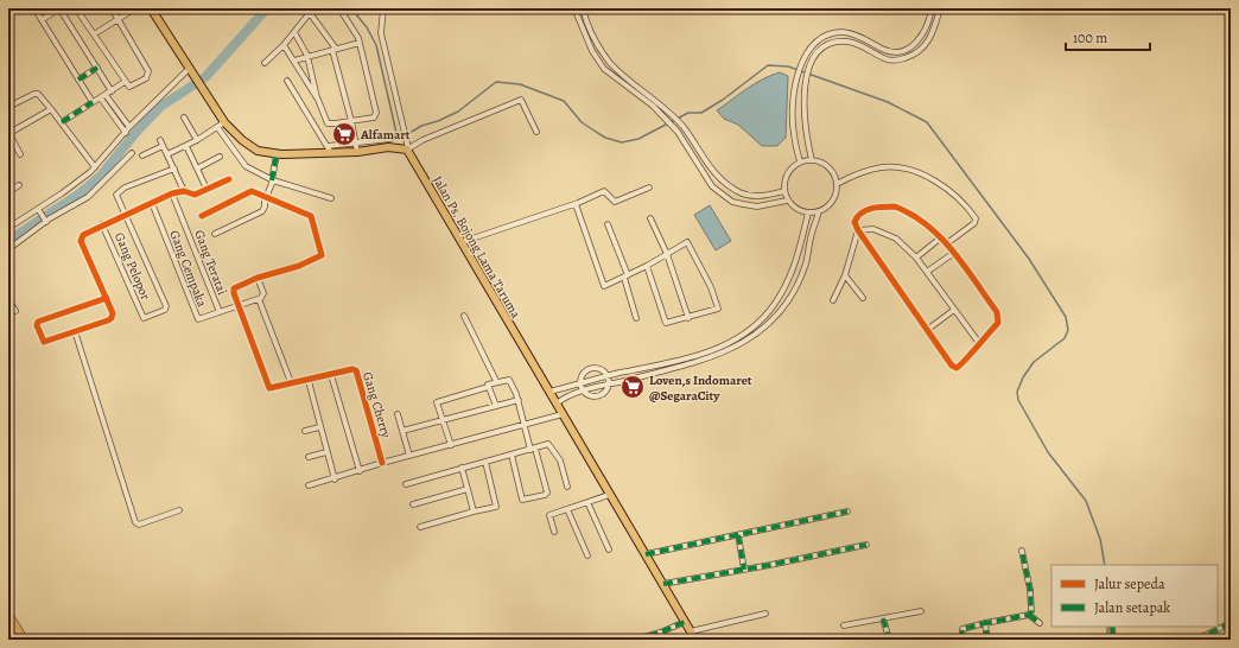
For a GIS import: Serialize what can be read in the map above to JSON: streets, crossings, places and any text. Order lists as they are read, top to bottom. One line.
{"streets":{"main road":["Jalan Ps. Bojong Lama Taruma"],"street":["Gang Teratai","Gang Pelopor","Gang Cempaka","Gang Cherry"]},"crossings":[["Gang Teratai","Gang Cempaka"]],"places":{"supermarket":["Alfamart","Loven,s Indomaret @SegaraCity"]},"legend":["Jalur sepeda","Jalan setapak"],"scale_bar":"100 m"}
